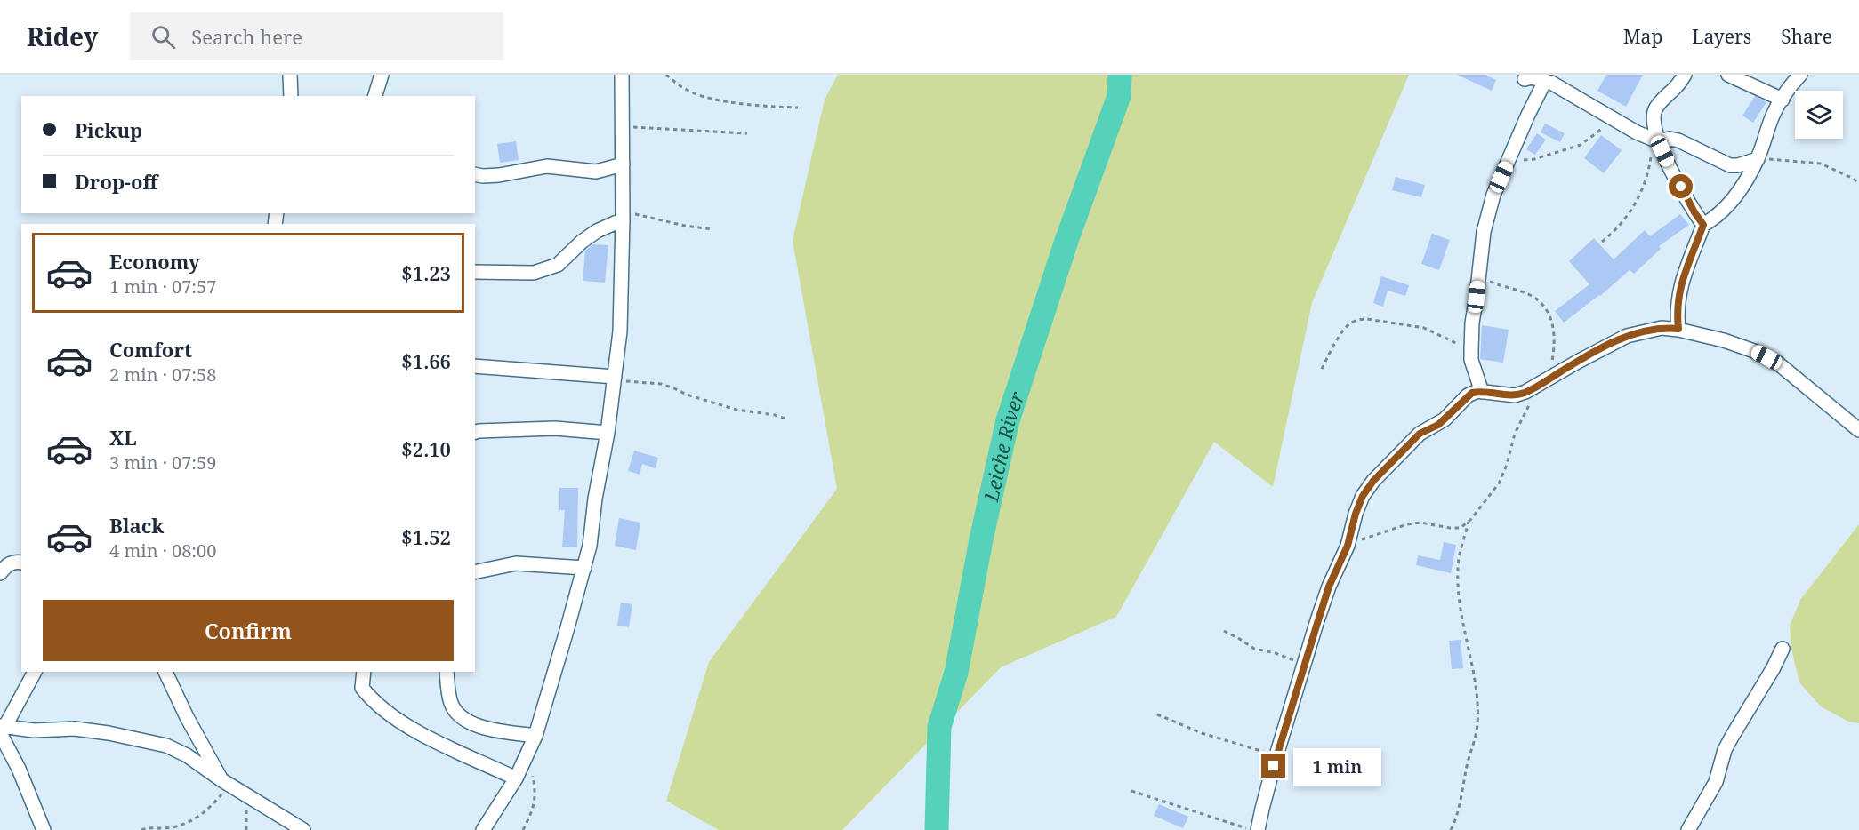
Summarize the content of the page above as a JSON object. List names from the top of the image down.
{
  "water": ["Leiche River"],
  "page": {
    "header": "Ridey",
    "search": "Search here",
    "nav": ["Map", "Layers", "Share"],
    "banner": ["Pickup", "Drop-off"],
    "list": [
      {
        "name": "Economy",
        "note": "1 min · 07:57",
        "value": "$1.23"
      },
      {
        "name": "Comfort",
        "note": "2 min · 07:58",
        "value": "$1.66"
      },
      {
        "name": "XL",
        "note": "3 min · 07:59",
        "value": "$2.10"
      },
      {
        "name": "Black",
        "note": "4 min · 08:00",
        "value": "$1.52"
      }
    ],
    "buttons": "Confirm",
    "bubble": "1 min"
  }
}
